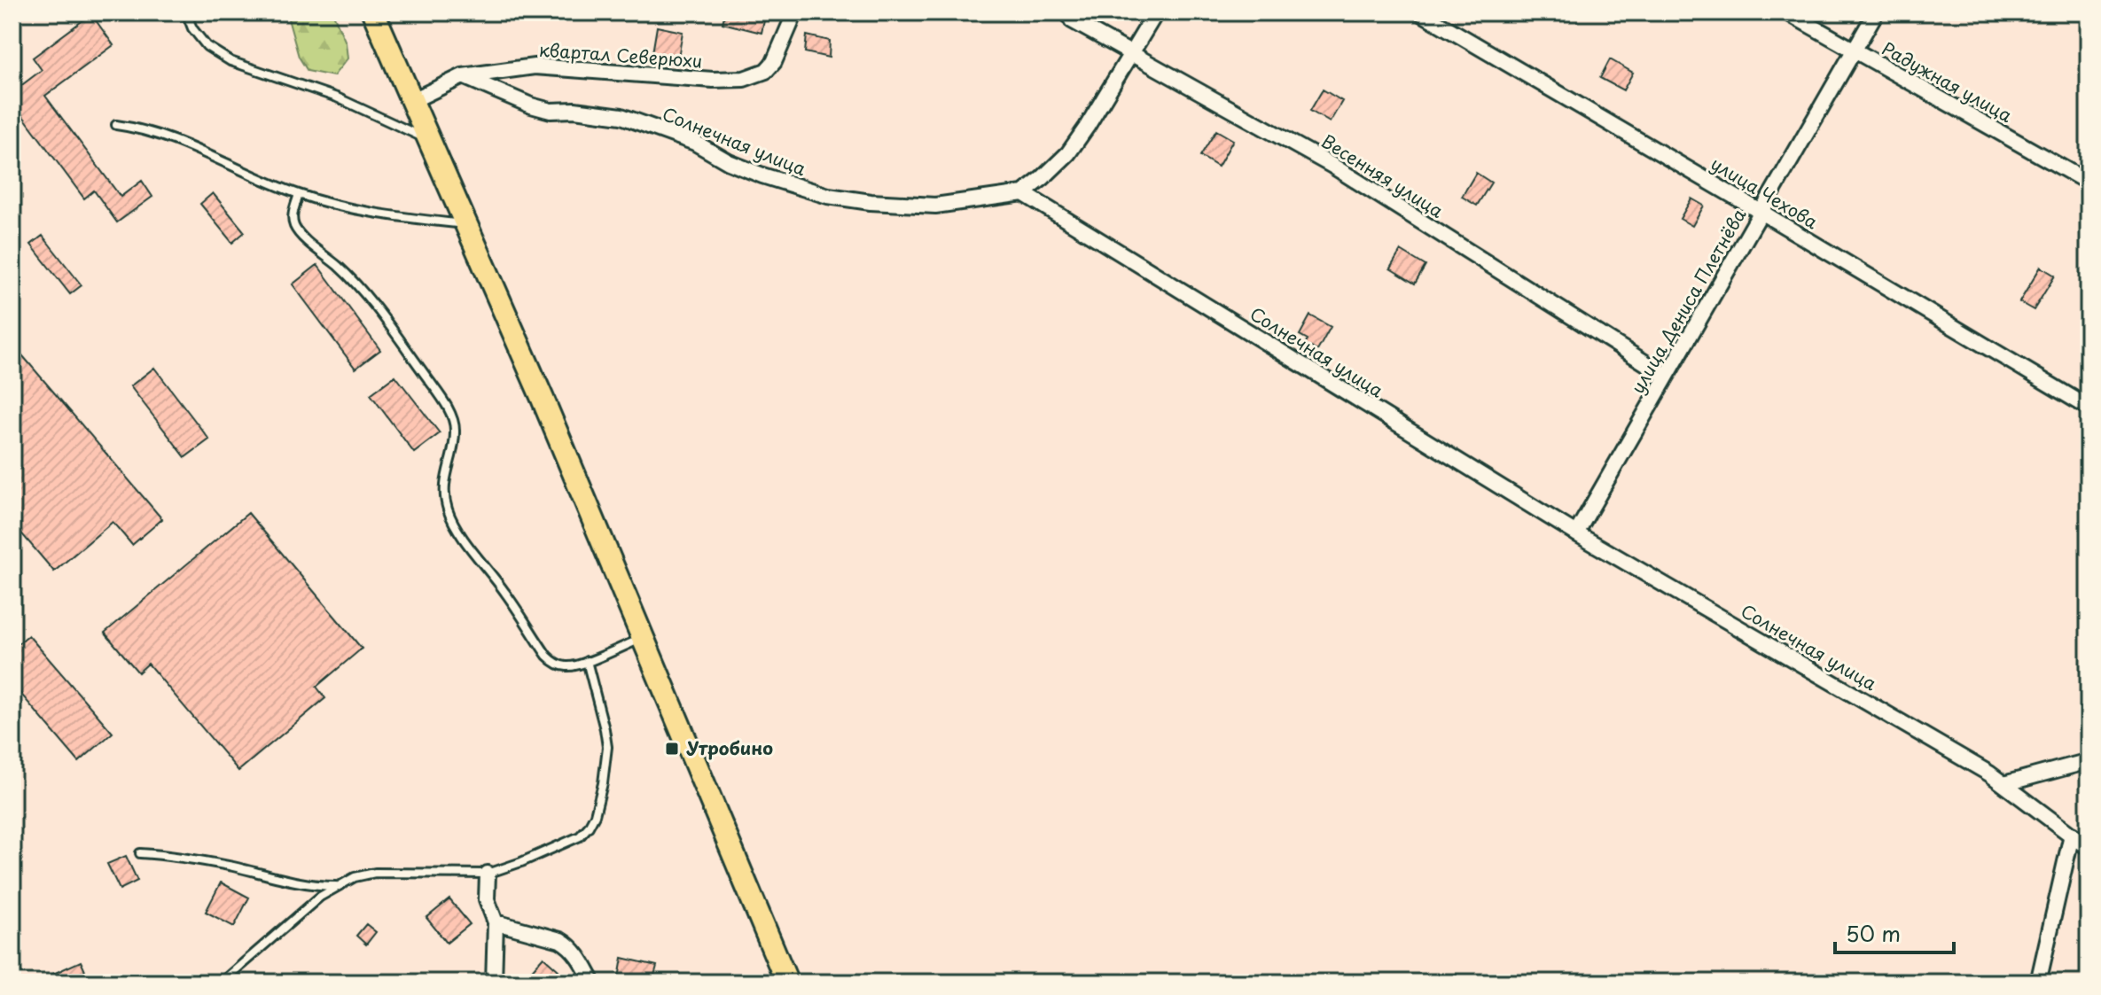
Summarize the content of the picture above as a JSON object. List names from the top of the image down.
{
  "streets": {
    "street": [
      "квартал Северюхи",
      "Радужная улица",
      "Солнечная улица",
      "Весенняя улица",
      "улица Чехова",
      "улица Дениса Плетнёва"
    ]
  },
  "crossings": [
    ["квартал Северюхи", "Солнечная улица"],
    ["Радужная улица", "улица Дениса Плетнёва"],
    ["Солнечная улица", "улица Дениса Плетнёва"],
    ["Весенняя улица", "улица Дениса Плетнёва"],
    ["улица Чехова", "улица Дениса Плетнёва"]
  ],
  "places": {
    "transit": ["Утробино"]
  },
  "scale_bar": "50 m"
}
